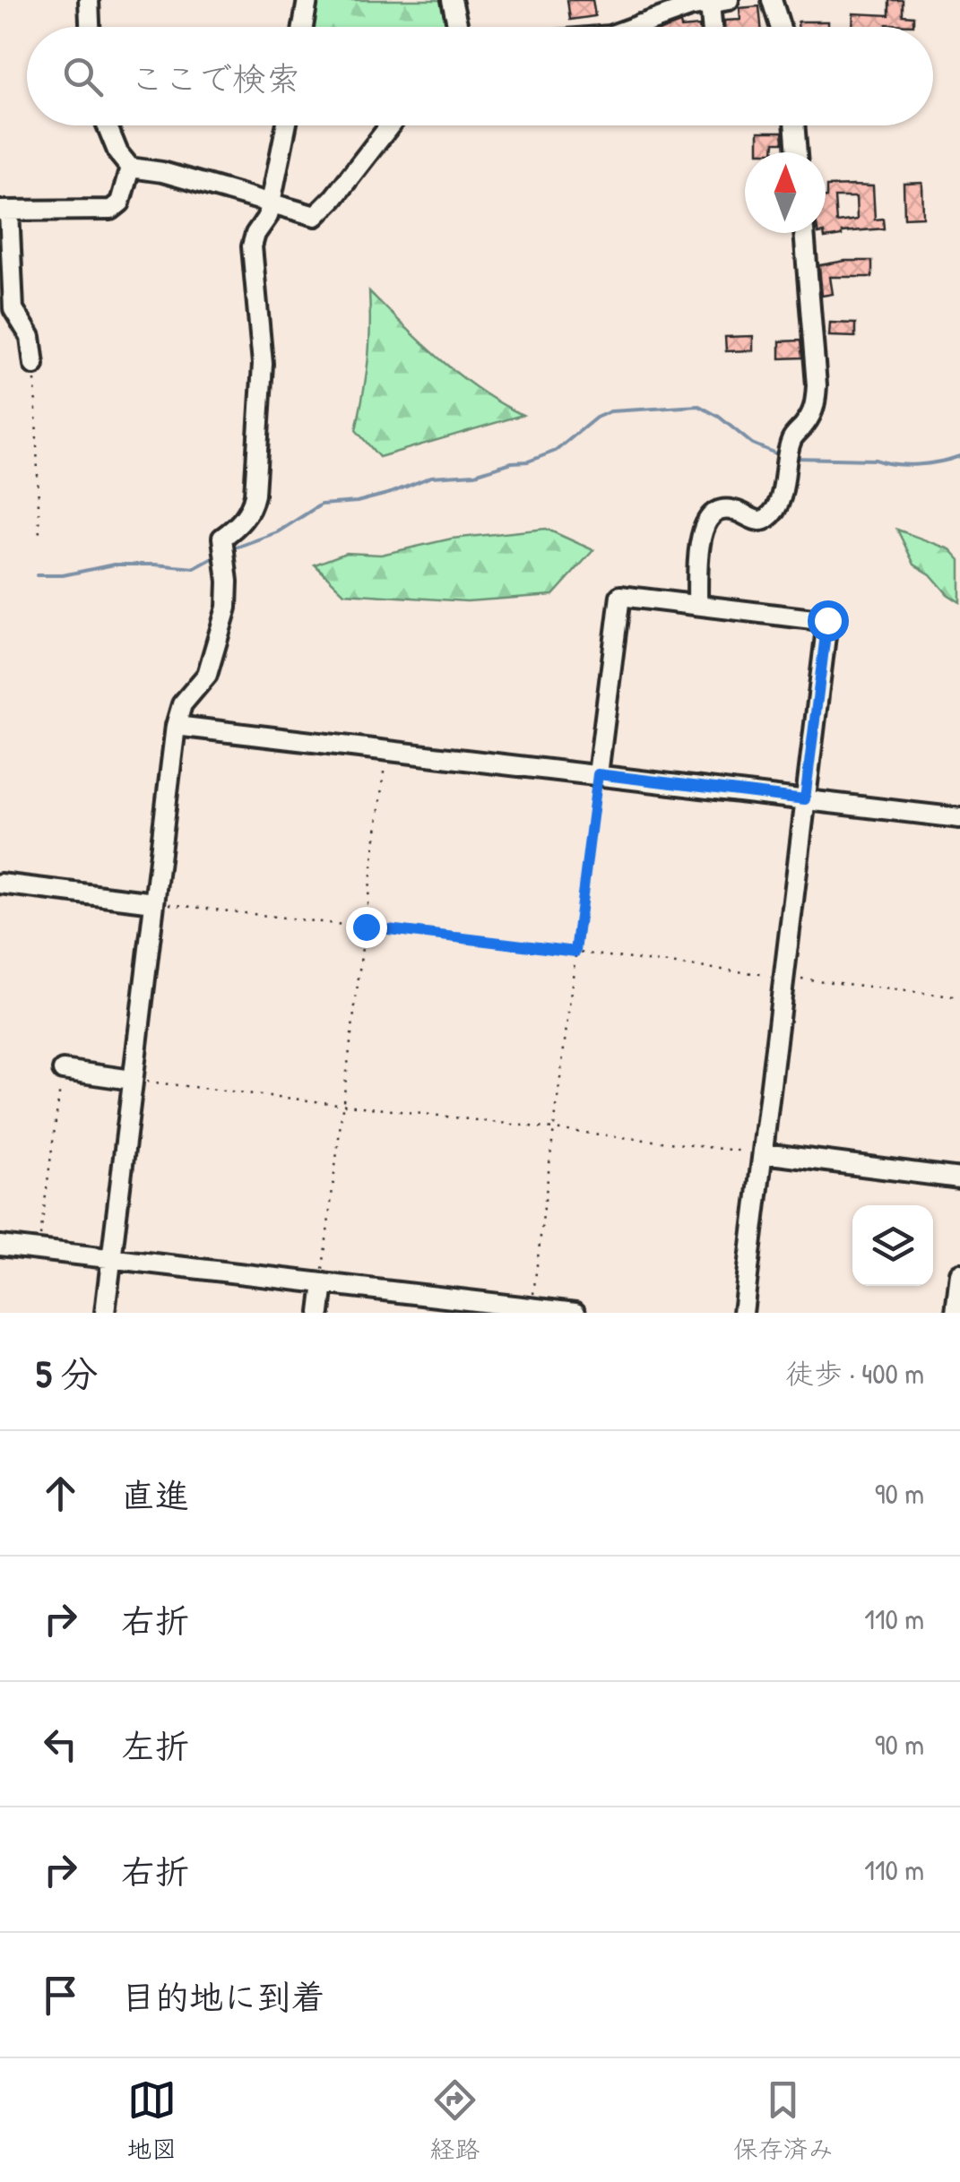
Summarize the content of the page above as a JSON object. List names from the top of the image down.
{
  "north": "top",
  "page": {
    "search": "ここで検索",
    "heading": ["5 分", "徒歩 · 400 m"],
    "list": [
      ["直進", "90 m"],
      ["右折", "110 m"],
      ["左折", "90 m"],
      ["右折", "110 m"],
      "目的地に到着"
    ],
    "nav": ["地図", "経路", "保存済み"]
  }
}
